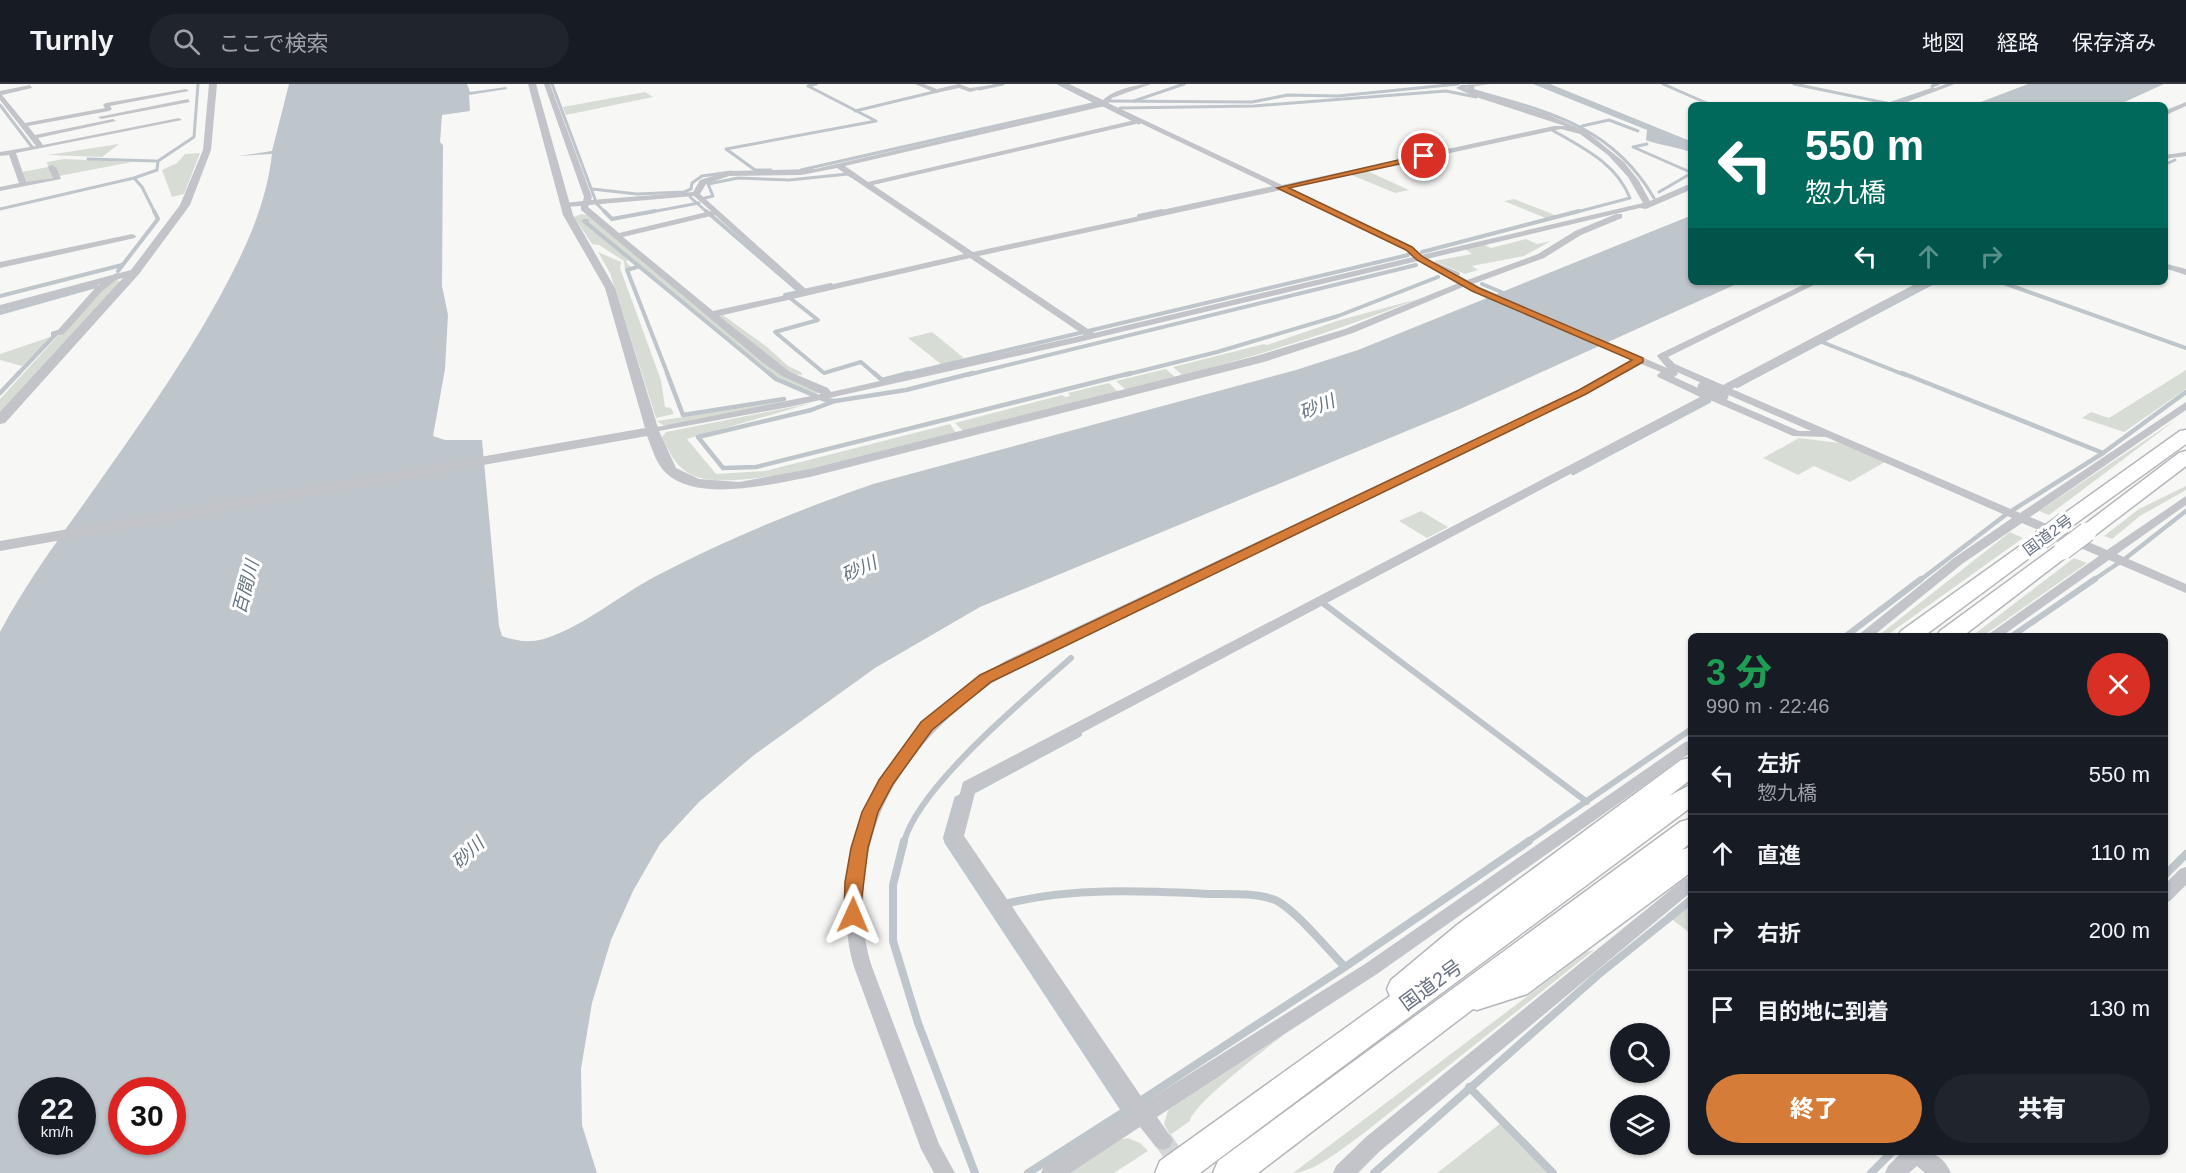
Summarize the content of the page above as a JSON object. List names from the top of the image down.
{
  "streets": {
    "highway": ["国道2号"]
  },
  "water": ["砂川", "百間川"],
  "page": {
    "header": "Turnly",
    "search": "ここで検索",
    "nav": ["地図", "経路", "保存済み"],
    "turn": ["550 m", "惣九橋"],
    "heading": ["3 分", "990 m · 22:46"],
    "list": [
      {
        "name": "左折",
        "note": "惣九橋",
        "value": "550 m"
      },
      {
        "name": "直進",
        "value": "110 m"
      },
      {
        "name": "右折",
        "value": "200 m"
      },
      {
        "name": "目的地に到着",
        "value": "130 m"
      }
    ],
    "buttons": ["終了", "共有"],
    "speed": "22 km/h",
    "limit": "30"
  }
}
